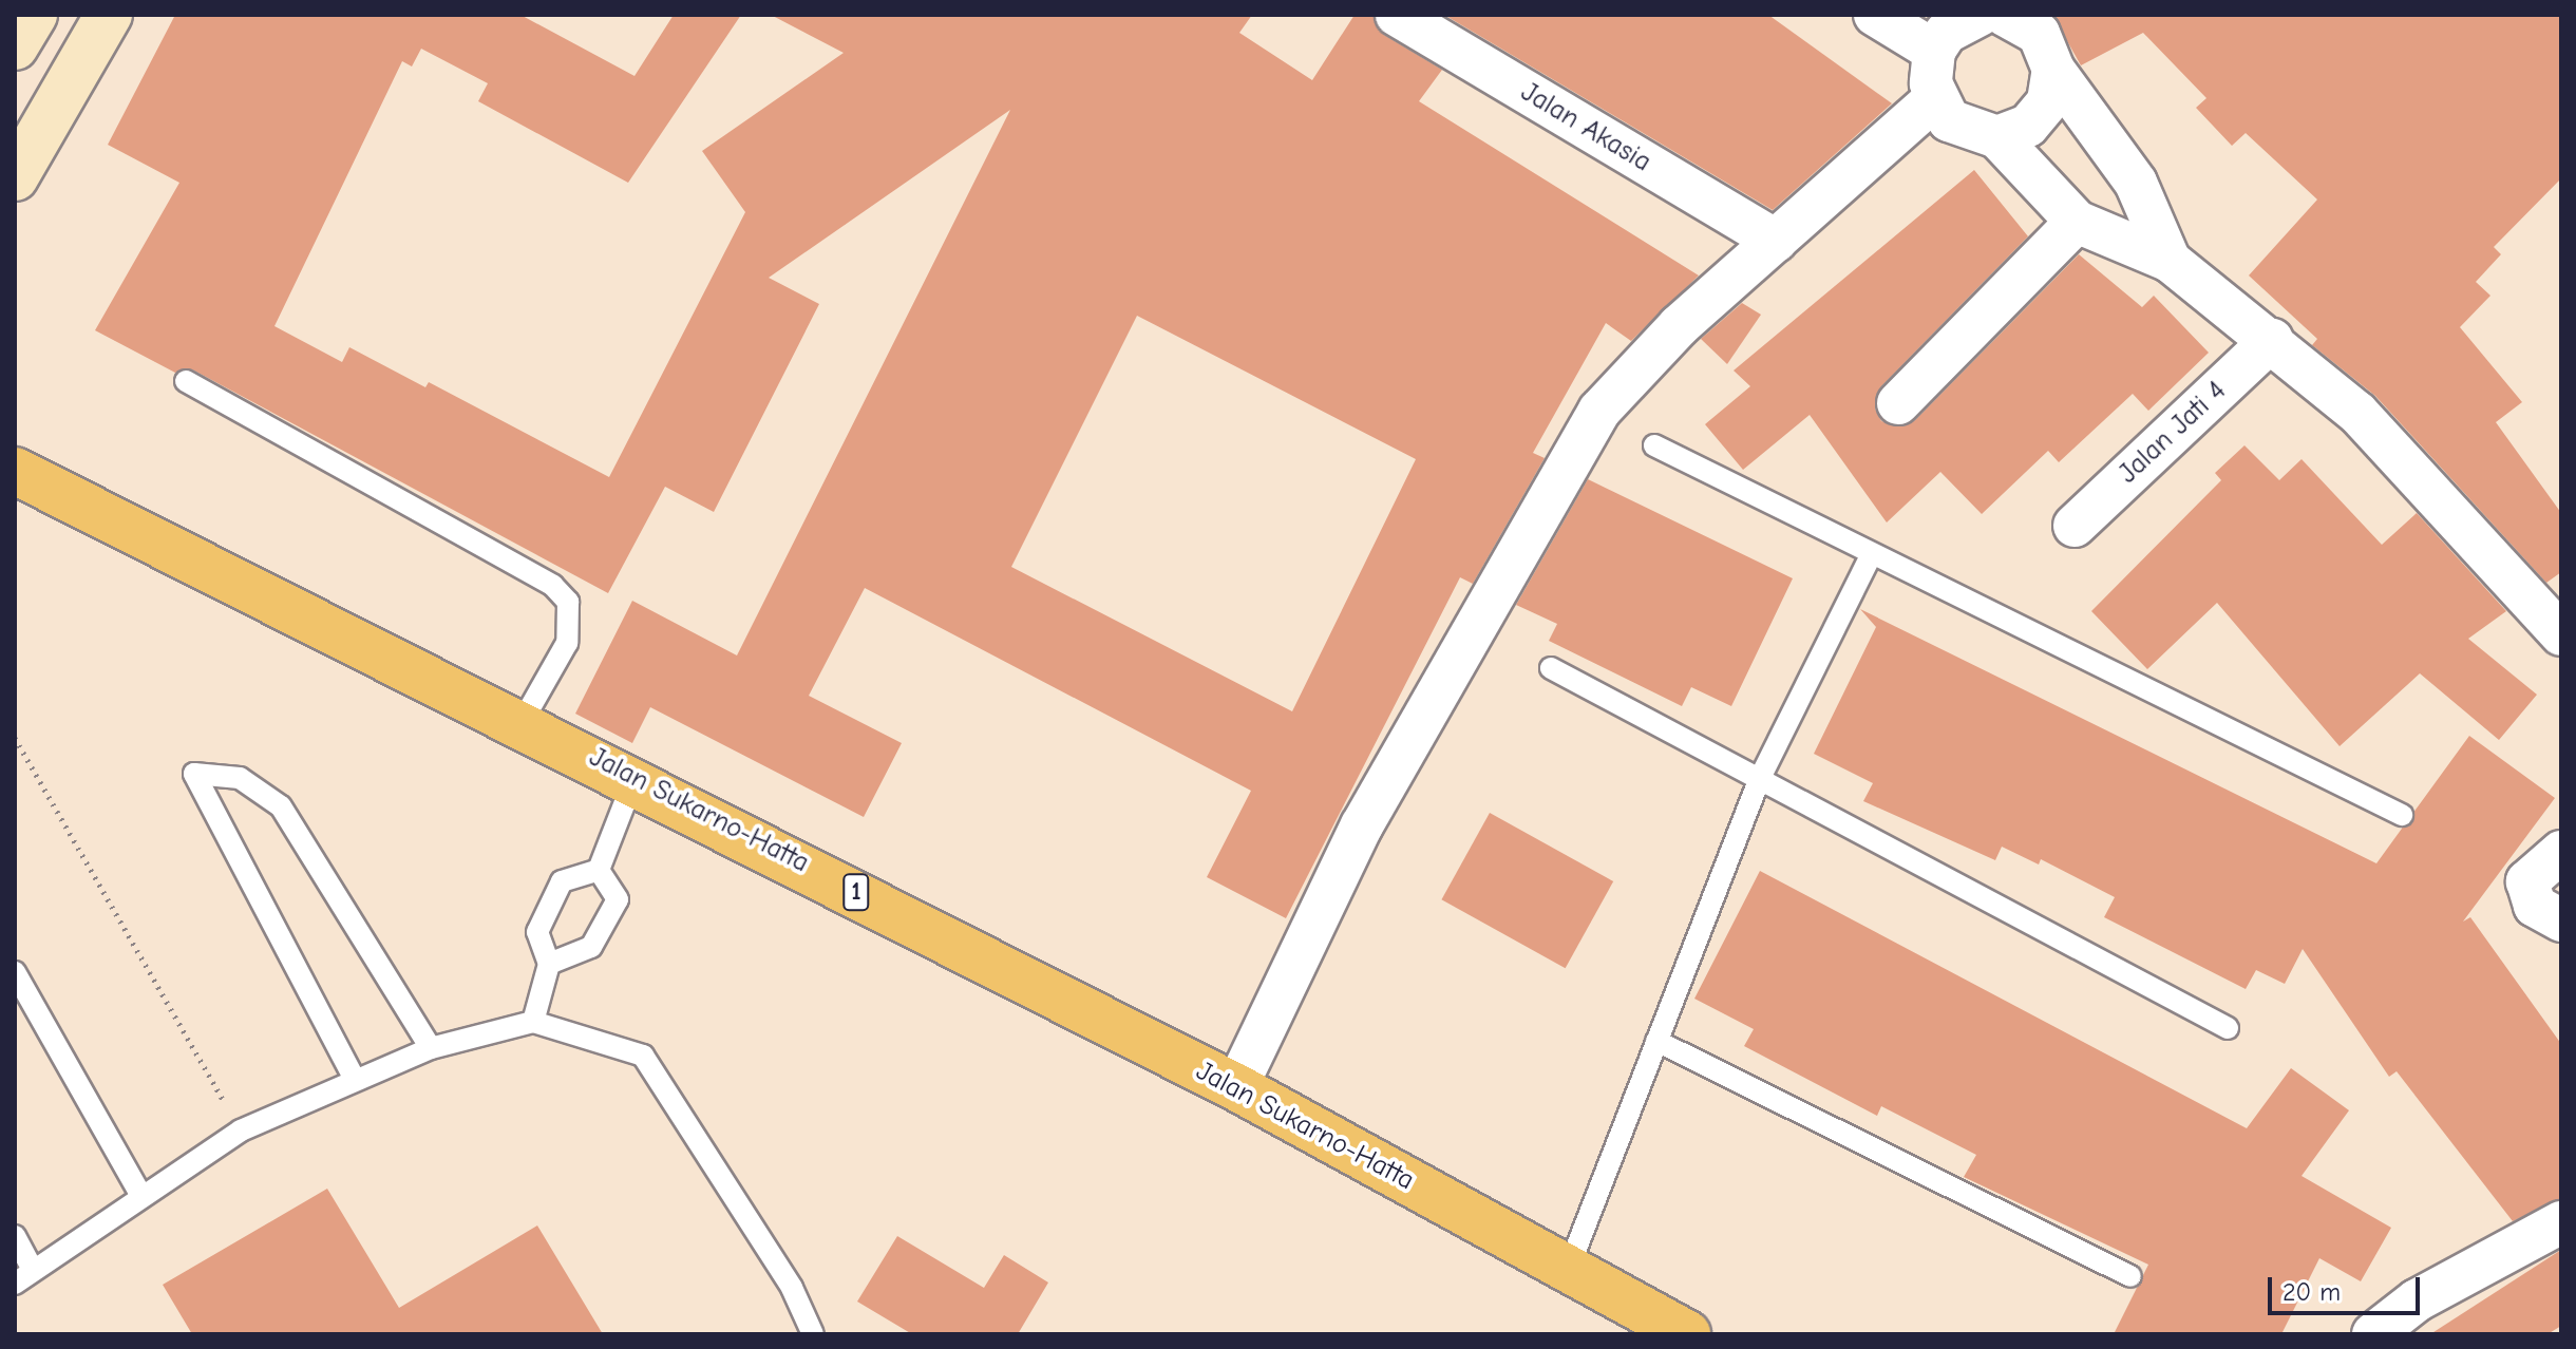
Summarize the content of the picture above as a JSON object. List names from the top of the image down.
{
  "streets": {
    "highway": ["Jalan Sukarno-Hatta", "1"],
    "street": ["Jalan Akasia", "Jalan Jati 4"]
  },
  "scale_bar": "20 m"
}
